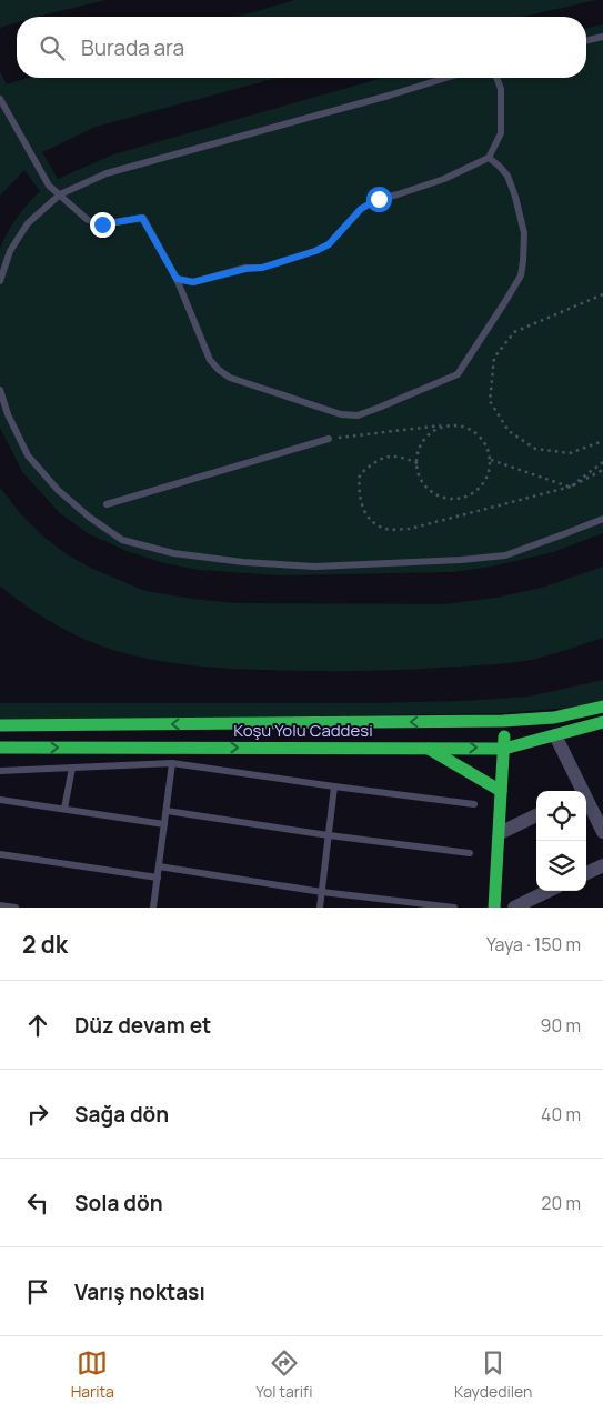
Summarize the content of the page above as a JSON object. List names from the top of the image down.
{
  "streets": {
    "main road": ["Koşu Yolu Caddesi"]
  },
  "page": {
    "search": "Burada ara",
    "heading": ["2 dk", "Yaya · 150 m"],
    "list": [
      ["Düz devam et", "90 m"],
      ["Sağa dön", "40 m"],
      ["Sola dön", "20 m"],
      "Varış noktası"
    ],
    "nav": ["Harita", "Yol tarifi", "Kaydedilen"]
  }
}
